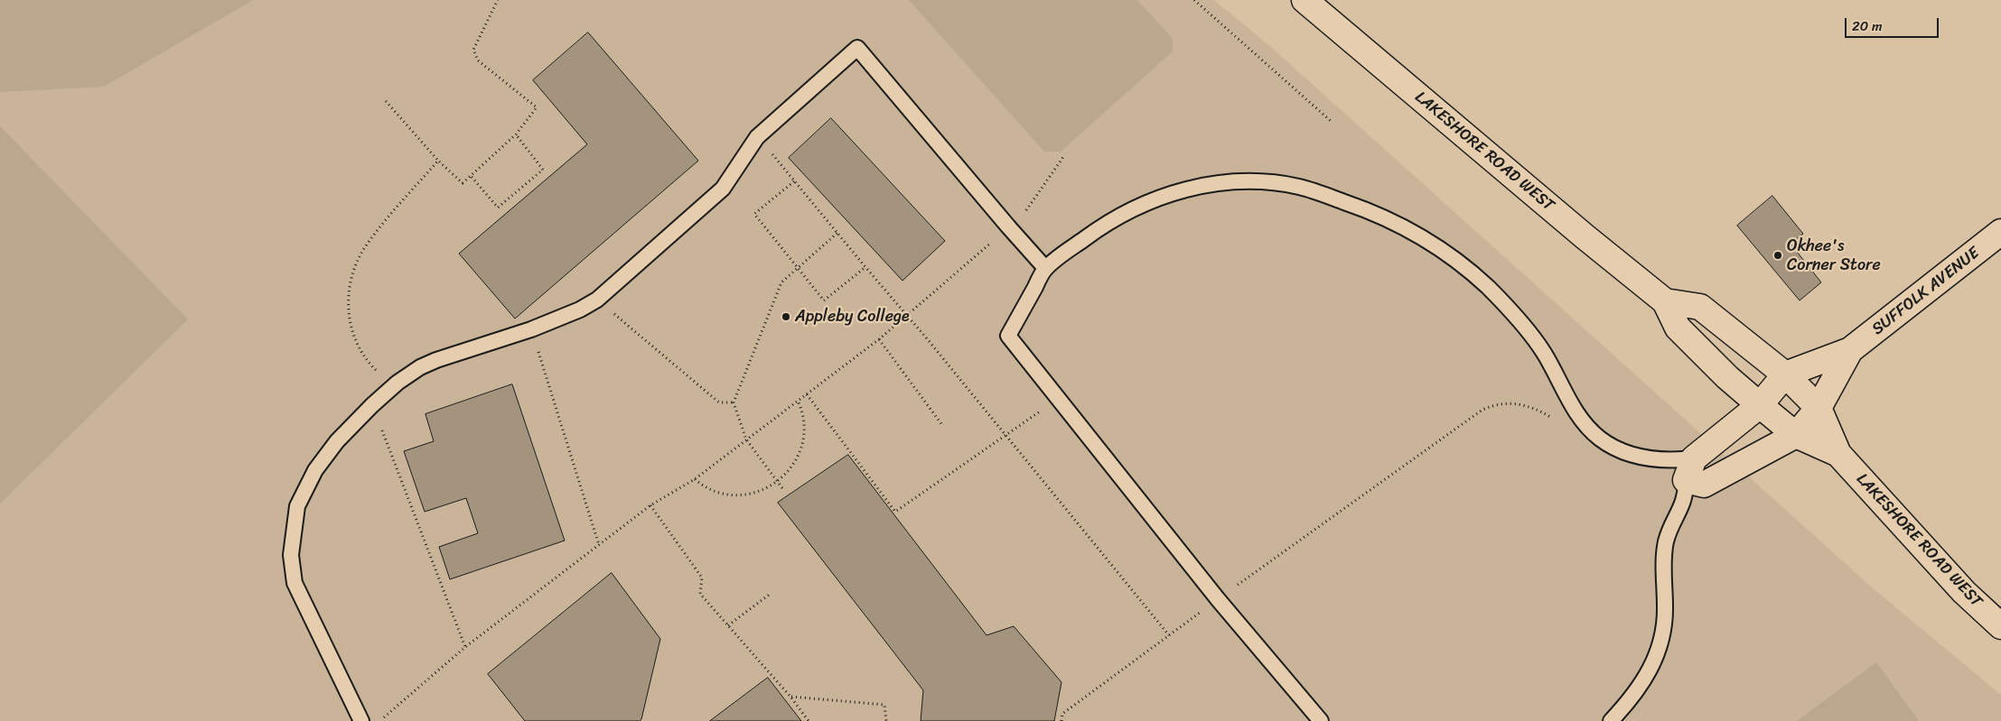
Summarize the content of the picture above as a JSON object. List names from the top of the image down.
{
  "streets": {
    "main road": ["LAKESHORE ROAD WEST", "SUFFOLK AVENUE"]
  },
  "crossings": [
    ["LAKESHORE ROAD WEST", "SUFFOLK AVENUE"]
  ],
  "places": ["Okhee's Corner Store", "Appleby College"],
  "scale_bar": "20 m"
}
